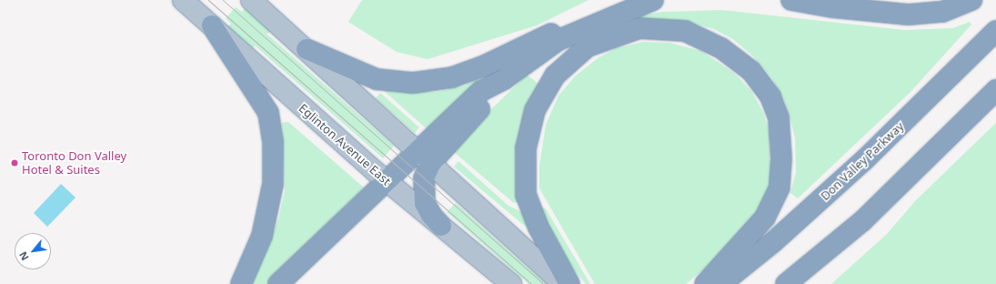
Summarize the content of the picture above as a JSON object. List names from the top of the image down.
{
  "streets": {
    "highway": ["Don Valley Parkway"],
    "main road": ["Eglinton Avenue East"]
  },
  "places": ["Toronto Don Valley Hotel & Suites"],
  "north": "bottom left"
}
